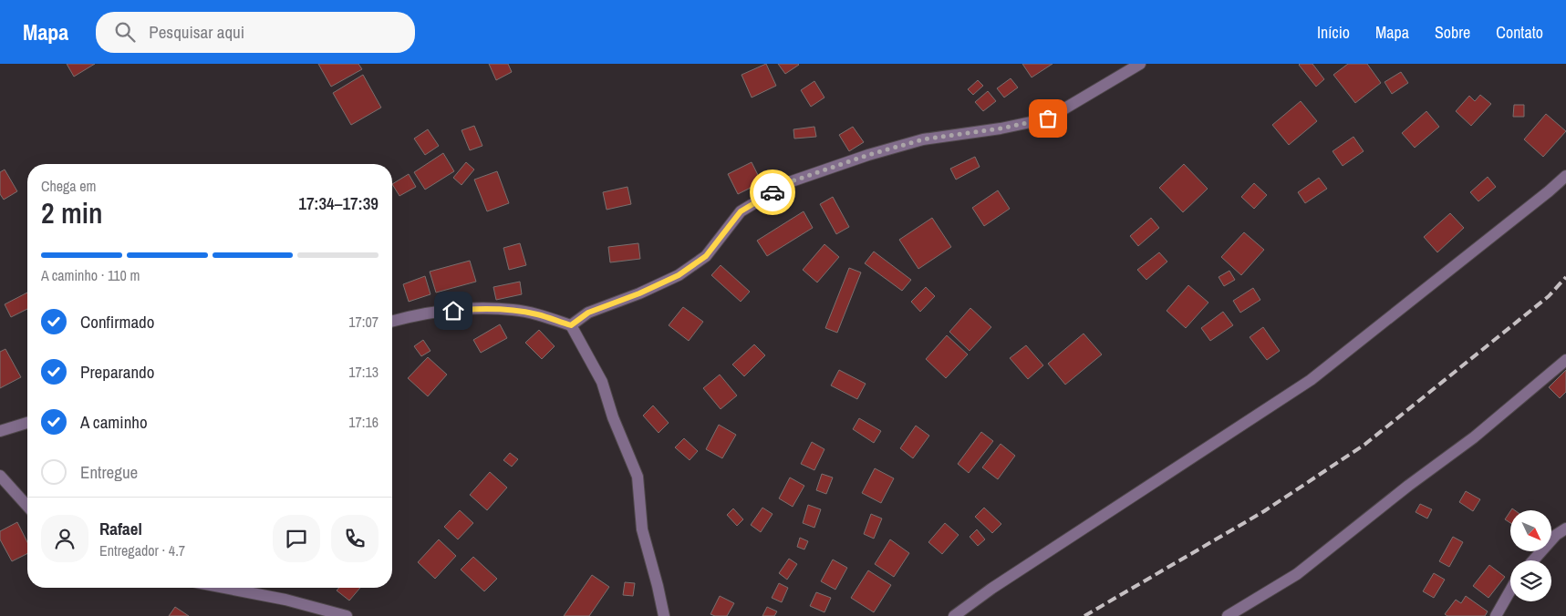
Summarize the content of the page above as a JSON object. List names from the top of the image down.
{
  "north": "bottom right",
  "page": {
    "header": "Mapa",
    "search": "Pesquisar aqui",
    "nav": [
      "Início",
      "Mapa",
      "Sobre",
      "Contato"
    ],
    "heading": ["2 min", "Chega em", "17:34–17:39"],
    "panel": ["Rafael", "Entregador · 4.7"],
    "bar": "A caminho · 110 m",
    "list": [
      ["Confirmado", "17:07"],
      ["Preparando", "17:13"],
      ["A caminho", "17:16"],
      "Entregue"
    ]
  }
}
